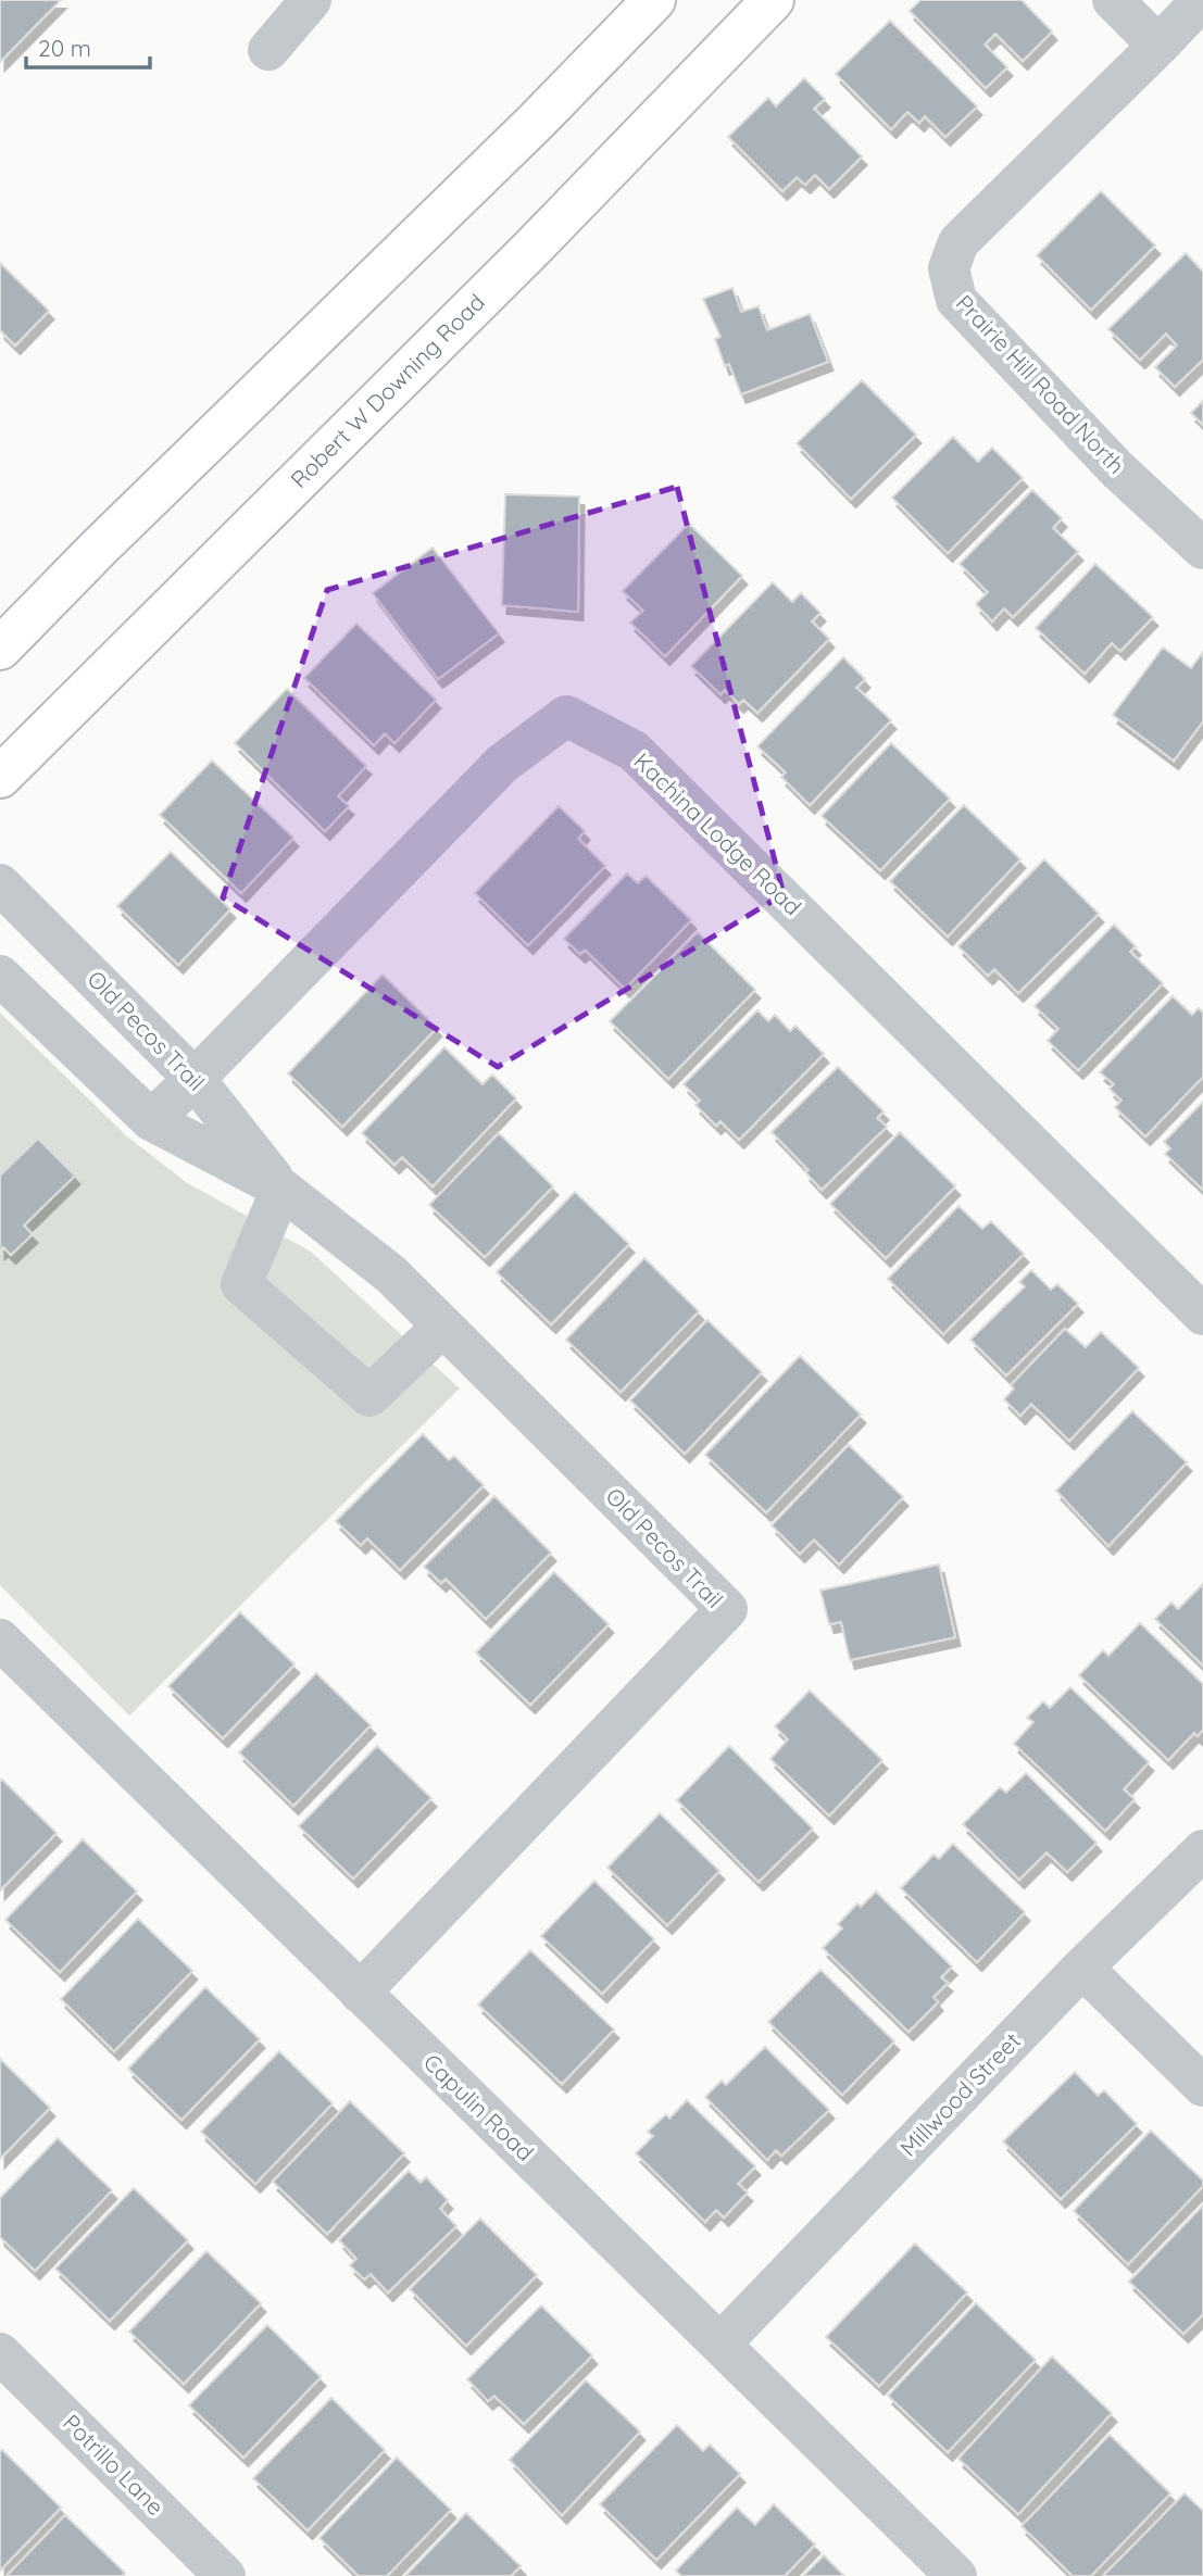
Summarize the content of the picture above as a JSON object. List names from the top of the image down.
{
  "streets": {
    "main road": ["Robert W Downing Road"],
    "street": [
      "Prairie Hill Road North",
      "Kachina Lodge Road",
      "Old Pecos Trail",
      "Millwood Street",
      "Capulin Road",
      "Potrillo Lane"
    ]
  },
  "crossings": [
    ["Kachina Lodge Road", "Old Pecos Trail"],
    ["Old Pecos Trail", "Capulin Road"],
    ["Millwood Street", "Capulin Road"]
  ],
  "scale_bar": "20 m"
}
